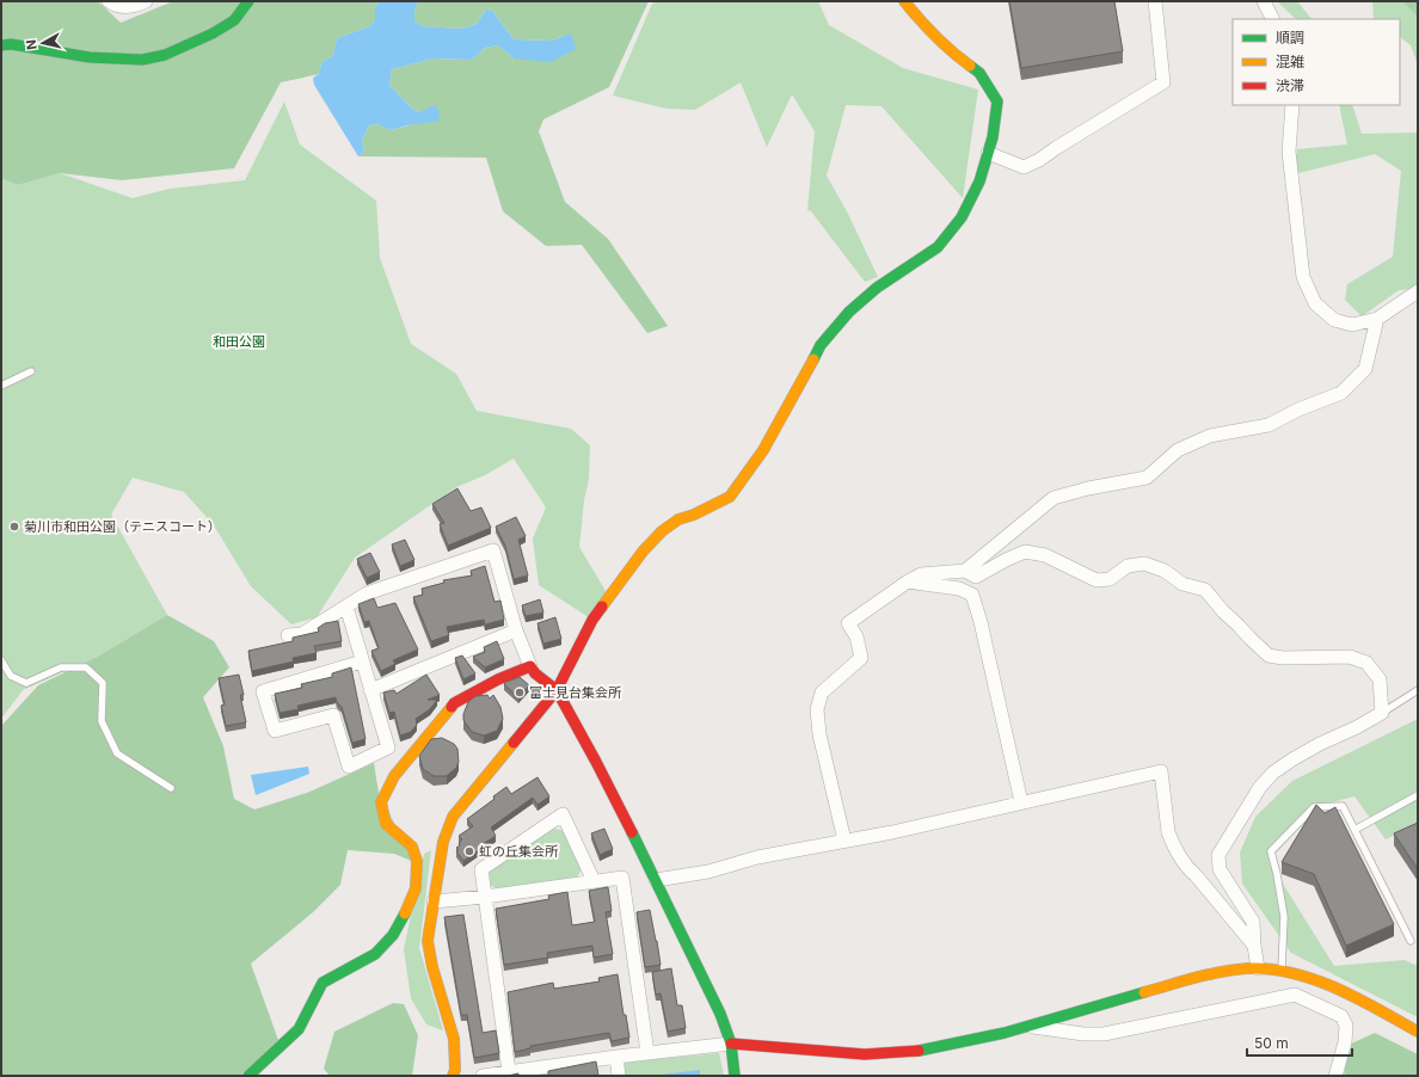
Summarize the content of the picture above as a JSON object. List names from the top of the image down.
{
  "parks": ["和田公園"],
  "places": ["菊川市和田公園（テニスコート）", "富士見台集会所", "虹の丘集会所"],
  "legend": ["順調", "混雑", "渋滞"],
  "scale_bar": "50 m",
  "north": "left"
}
